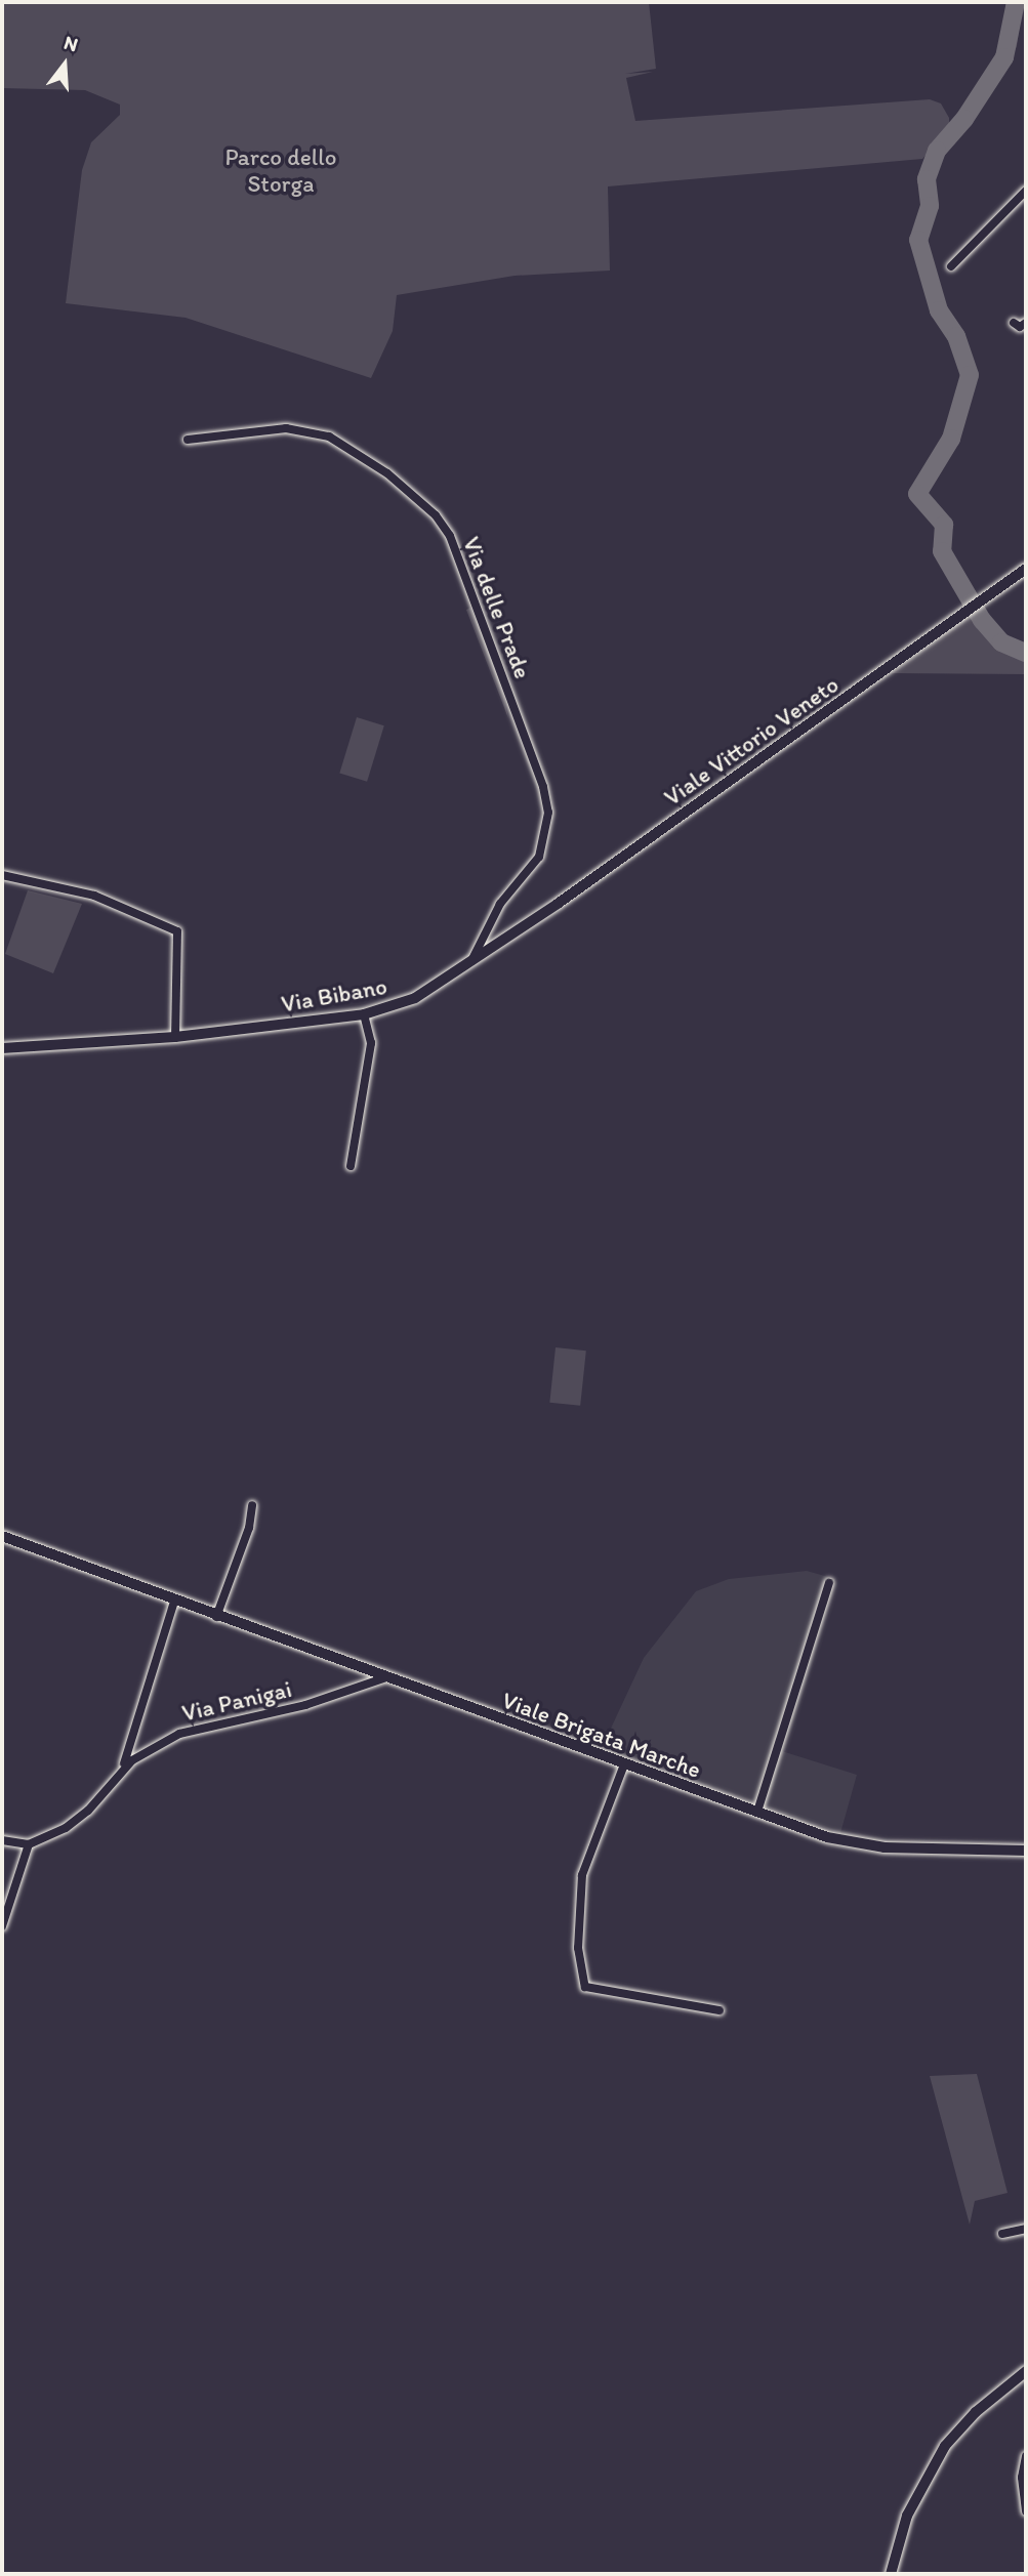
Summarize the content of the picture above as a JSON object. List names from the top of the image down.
{
  "streets": {
    "street": [
      "Via delle Prade",
      "Viale Vittorio Veneto",
      "Via Bibano",
      "Via Panigai",
      "Viale Brigata Marche"
    ]
  },
  "crossings": [
    ["Via delle Prade", "Via Bibano"],
    ["Viale Vittorio Veneto", "Via Bibano"],
    ["Via Panigai", "Viale Brigata Marche"]
  ],
  "parks": ["Parco dello Storga"],
  "north": "top"
}
